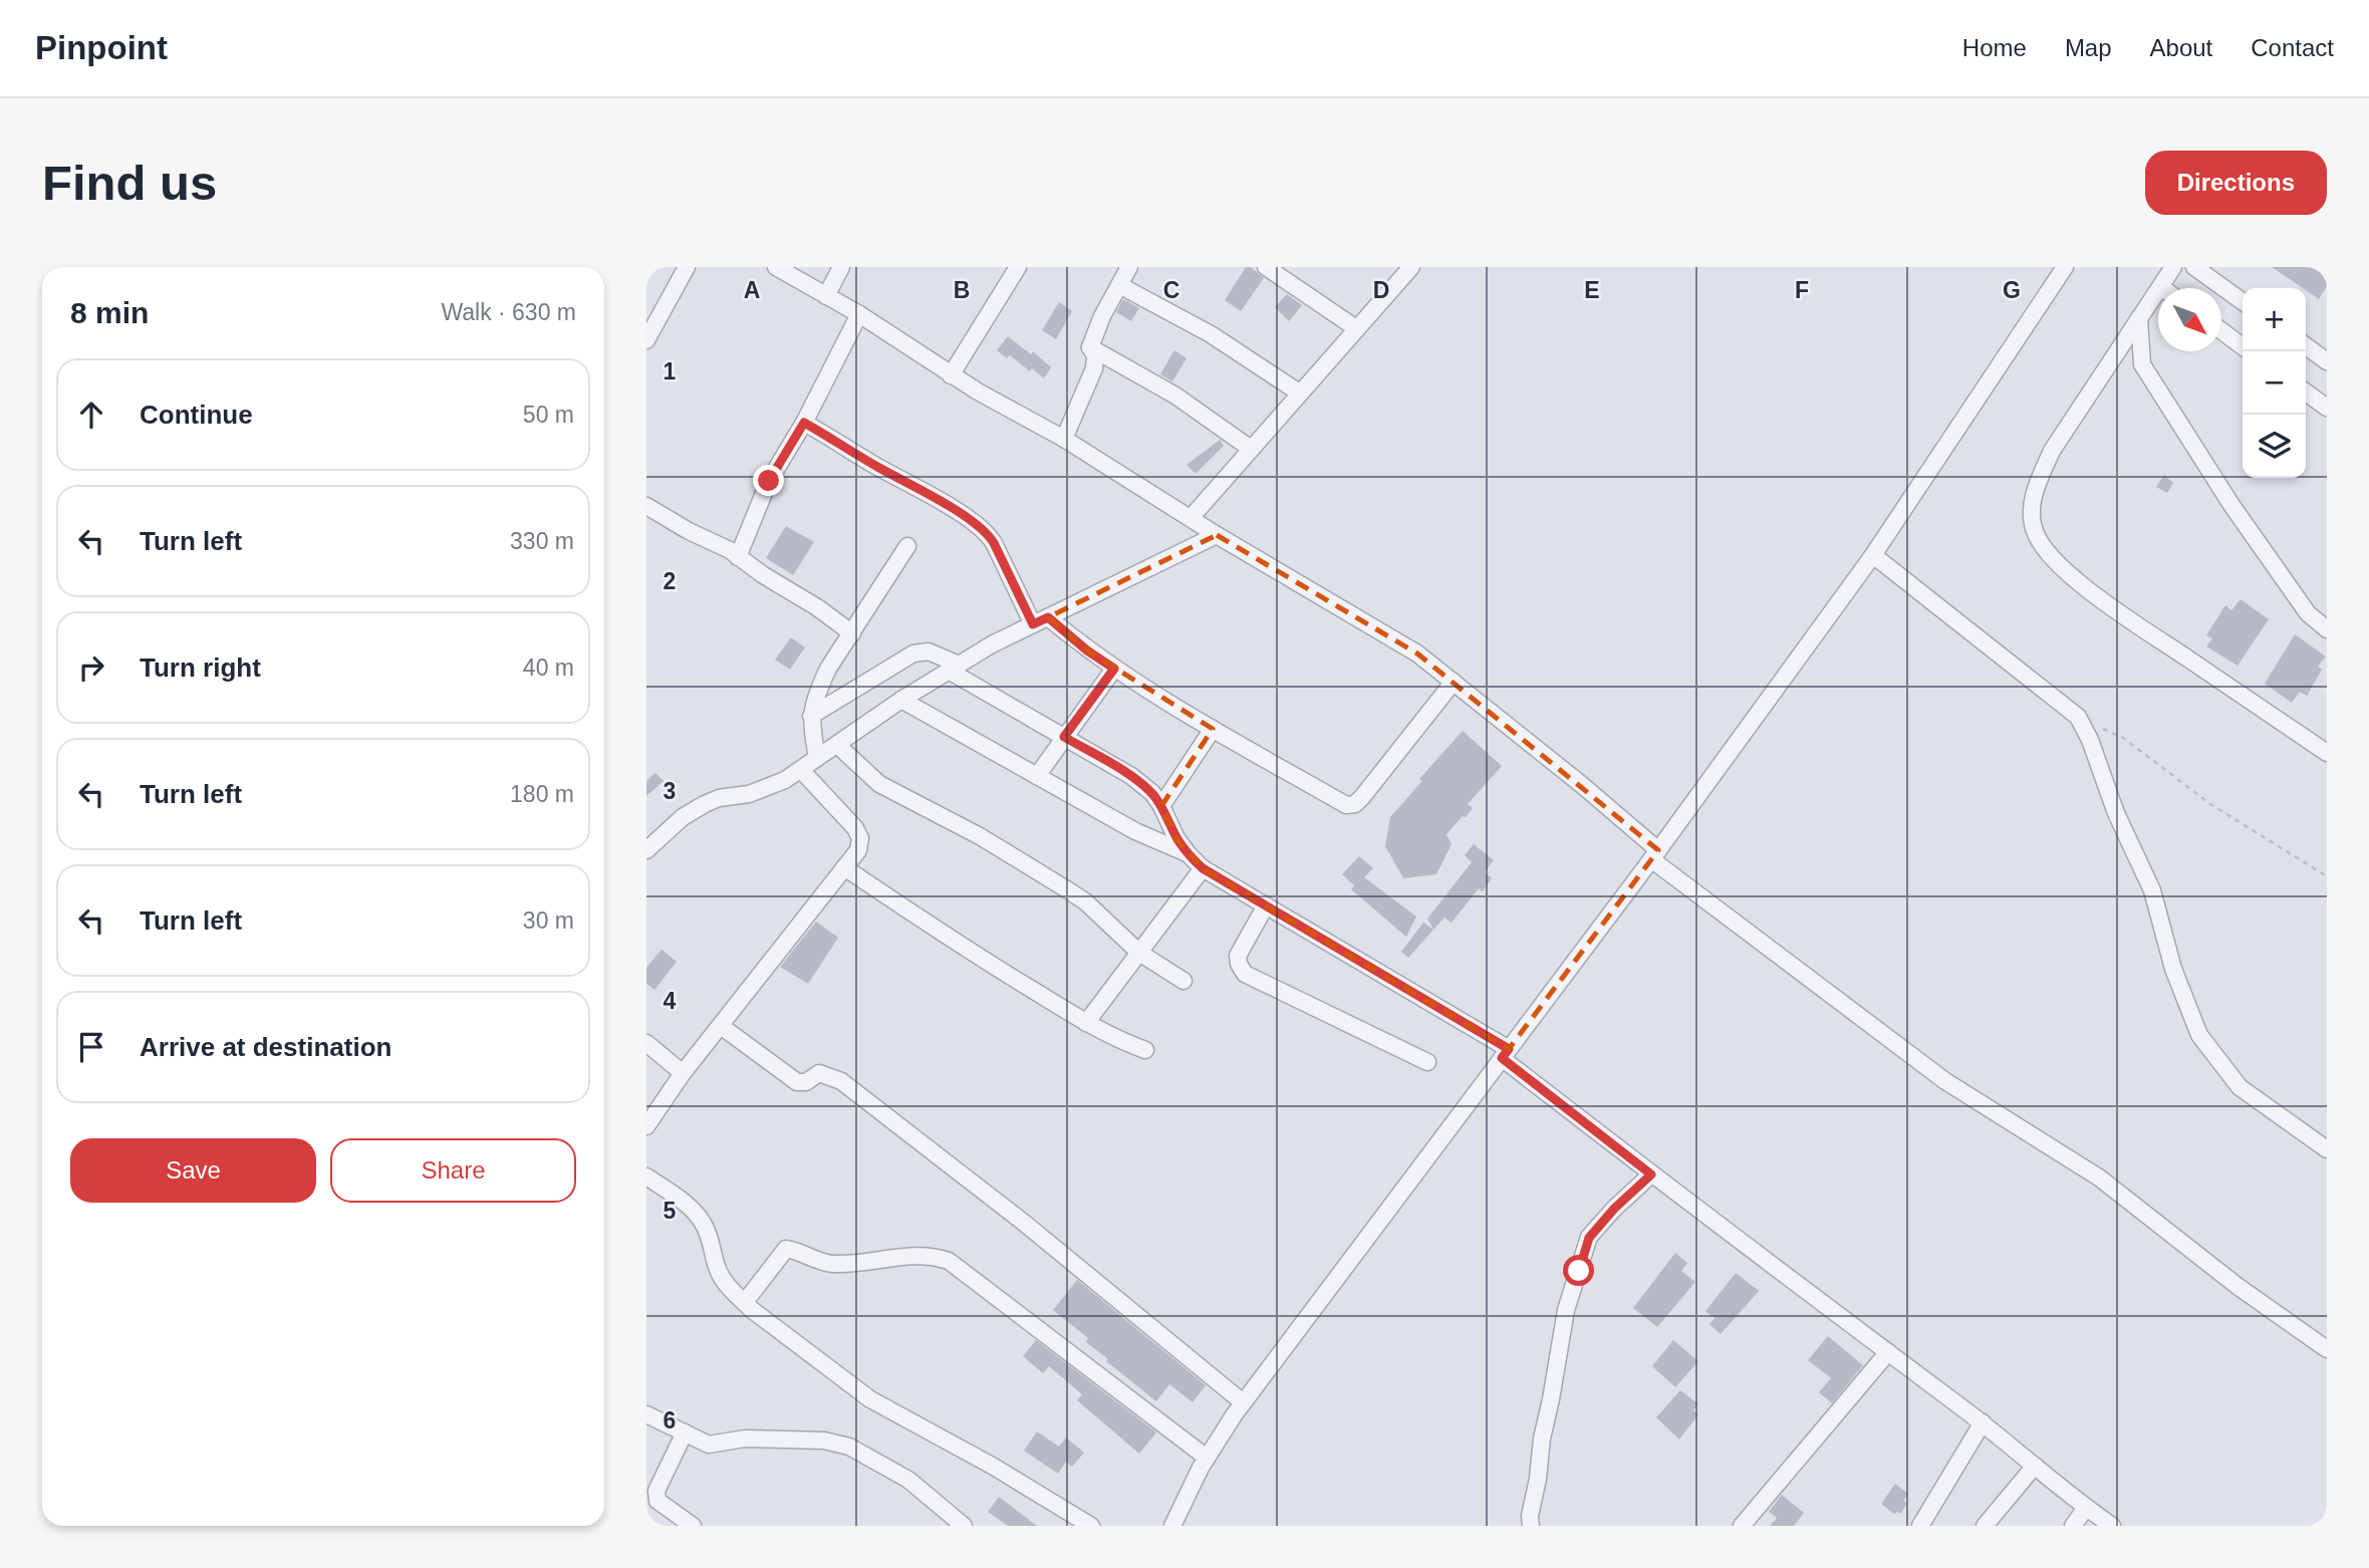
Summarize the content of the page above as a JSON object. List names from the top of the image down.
{
  "north": "bottom right",
  "page": {
    "header": "Pinpoint",
    "nav": [
      "Home",
      "Map",
      "About",
      "Contact"
    ],
    "buttons": [
      "Directions",
      ["Save", "Share"]
    ],
    "title": "Find us",
    "heading": ["8 min", "Walk · 630 m"],
    "map_buttons": ["+", "−"],
    "list": [
      ["Continue", "50 m"],
      ["Turn left", "330 m"],
      ["Turn right", "40 m"],
      ["Turn left", "180 m"],
      ["Turn left", "30 m"],
      "Arrive at destination"
    ]
  },
  "grid": {
    "columns": [
      "A",
      "B",
      "C",
      "D",
      "E",
      "F",
      "G"
    ],
    "rows": [
      "1",
      "2",
      "3",
      "4",
      "5",
      "6"
    ]
  }
}
